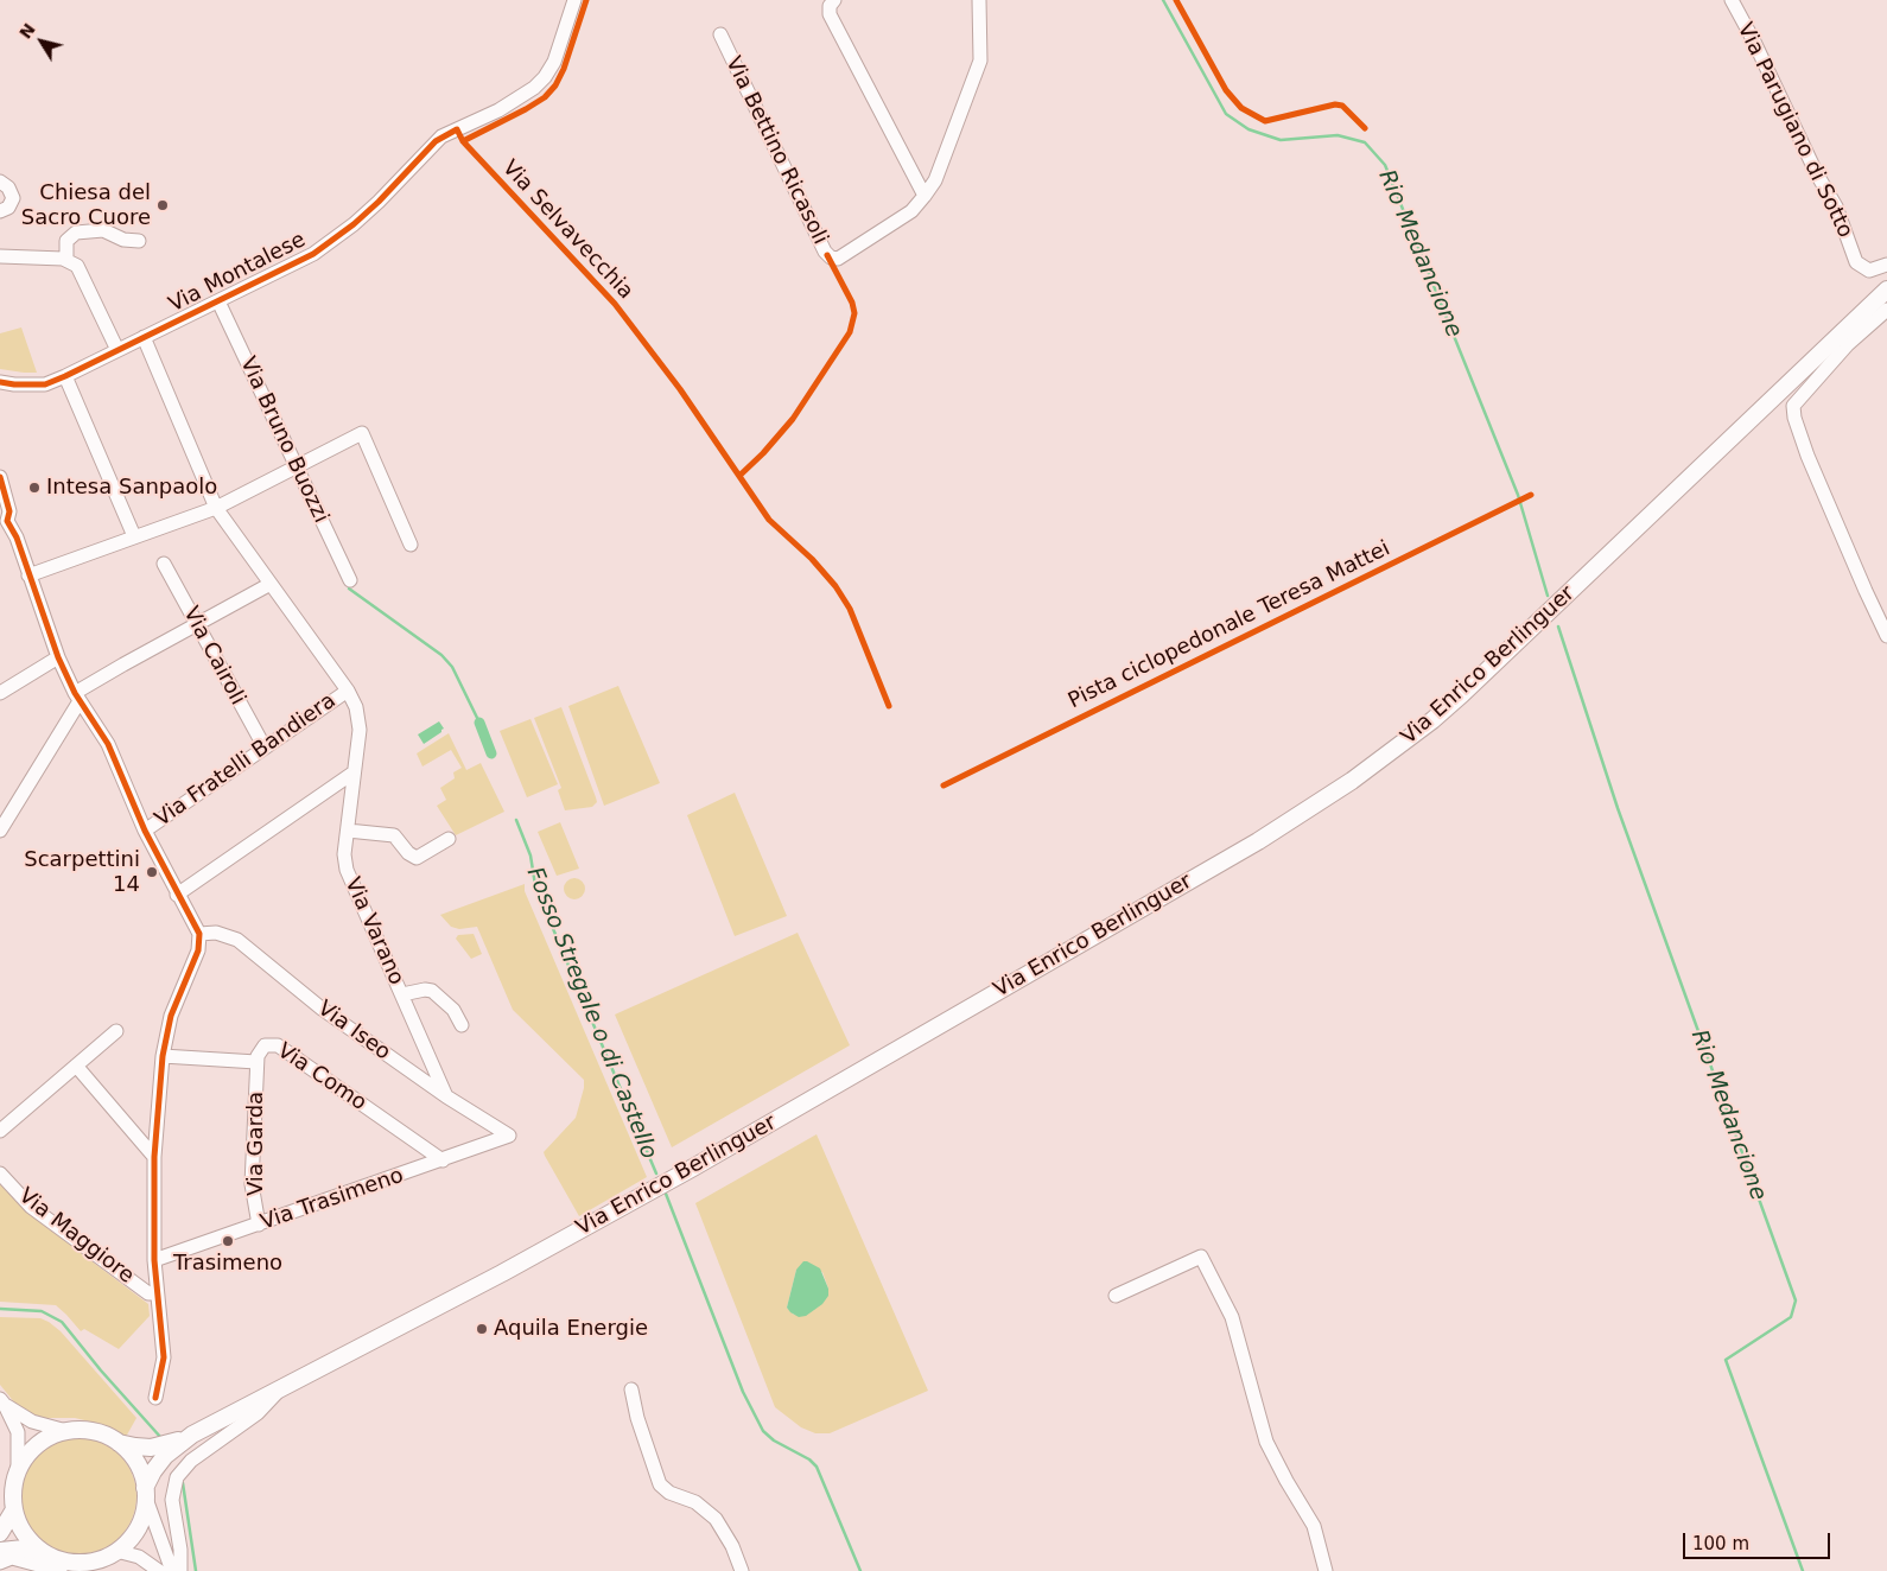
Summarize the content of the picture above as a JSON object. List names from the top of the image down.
{
  "streets": {
    "main road": ["Via Enrico Berlinguer"],
    "street": [
      "Via Parugiano di Sotto",
      "Via Bettino Ricasoli",
      "Via Montalese",
      "Via Bruno Buozzi",
      "Via Cairoli",
      "Via Fratelli Bandiera",
      "Via Varano",
      "Via Iseo",
      "Via Como",
      "Via Garda",
      "Via Trasimeno",
      "Via Maggiore"
    ],
    "cycle path": ["Via Selvavecchia", "Pista ciclopedonale Teresa Mattei"]
  },
  "crossings": [
    ["Via Montalese", "Via Bruno Buozzi"],
    ["Via Montalese", "Via Varano"],
    ["Via Cairoli", "Via Fratelli Bandiera"],
    ["Via Fratelli Bandiera", "Via Varano"],
    ["Via Varano", "Via Iseo"],
    ["Via Iseo", "Via Trasimeno"],
    ["Via Como", "Via Garda"],
    ["Via Como", "Via Trasimeno"],
    ["Via Garda", "Via Trasimeno"]
  ],
  "water": ["Rio Medancione", "Fosso Stregale o di Castello"],
  "places": [
    "Chiesa del Sacro Cuore",
    "Intesa Sanpaolo",
    "Scarpettini 14",
    "Trasimeno",
    "Aquila Energie"
  ],
  "scale_bar": "100 m",
  "north": "top left"
}
